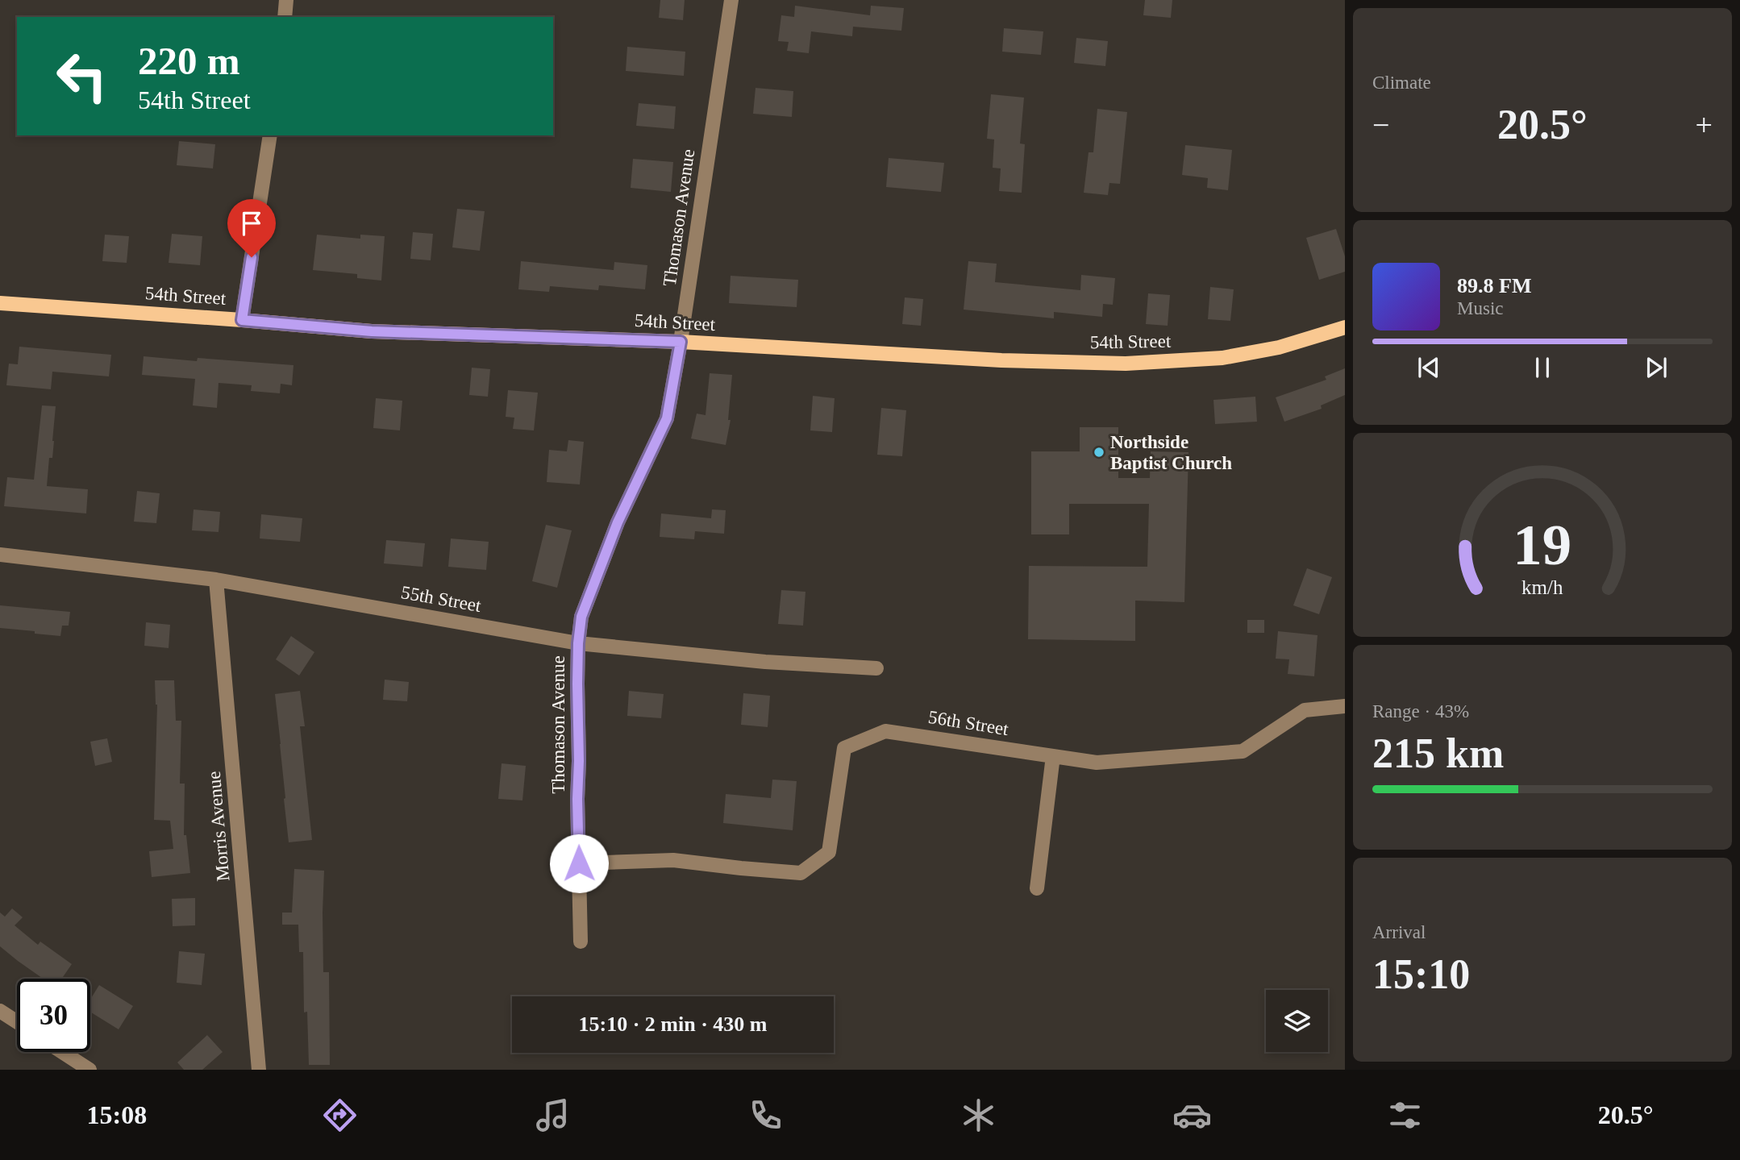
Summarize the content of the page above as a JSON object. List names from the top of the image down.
{
  "streets": {
    "main road": ["54th Street"],
    "street": [
      "Thomason Avenue",
      "55th Street",
      "56th Street",
      "Morris Avenue"
    ]
  },
  "crossings": [
    ["Thomason Avenue", "54th Street"],
    ["Thomason Avenue", "55th Street"],
    ["Thomason Avenue", "56th Street"],
    ["55th Street", "Morris Avenue"]
  ],
  "places": ["Northside Baptist Church"],
  "page": {
    "tile": [
      "Climate",
      ["Range · 43%", "215 km"],
      ["Arrival", "15:10"]
    ],
    "turn": ["220 m", "54th Street"],
    "heat": ["−", "20.5°", "+"],
    "song": ["89.8 FM", "Music"],
    "limit": "30",
    "trip": "15:10 · 2 min · 430 m",
    "tabs": ["15:08", "20.5°"],
    "gauge": ["19", "km/h"]
  }
}
